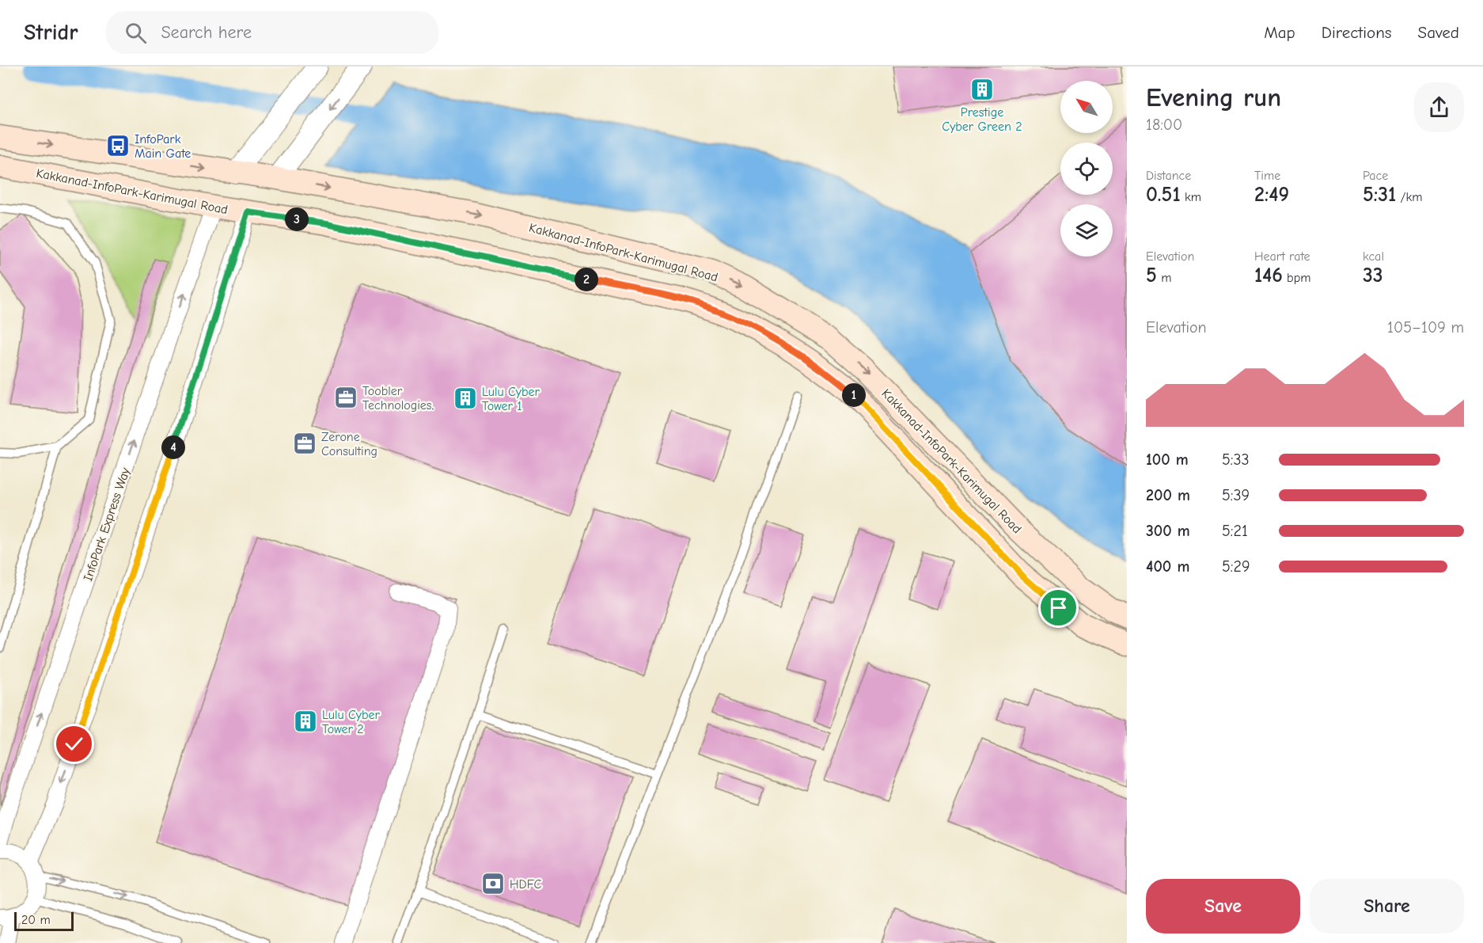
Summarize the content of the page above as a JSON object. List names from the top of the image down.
{
  "streets": {
    "main road": ["Kakkanad-InfoPark-Karimugal Road"],
    "street": ["InfoPark Express Way"]
  },
  "crossings": [
    ["Kakkanad-InfoPark-Karimugal Road", "InfoPark Express Way"]
  ],
  "places": {
    "building": ["Prestige Cyber Green 2", "Lulu Cyber Tower 1", "Lulu Cyber Tower 2"],
    "bus stop": ["InfoPark Main Gate"],
    "office": ["Toobler Technologies.", "Zerone Consulting"],
    "bank": ["HDFC"]
  },
  "scale_bar": "20 m",
  "north": "top left",
  "page": {
    "header": "Stridr",
    "search": "Search here",
    "nav": ["Map", "Directions", "Saved"],
    "heading": ["Evening run", "18:00"],
    "stats": [
      ["Distance", "0.51 km"],
      ["Time", "2:49"],
      ["Pace", "5:31 /km"],
      ["Elevation", "5 m"],
      ["Heart rate", "146 bpm"],
      ["kcal", "33"]
    ],
    "pins": [
      "3",
      "2",
      "1",
      "4"
    ],
    "chart": ["Elevation", "105–109 m"],
    "list": [
      {
        "name": "100 m",
        "note": "5:33"
      },
      {
        "name": "200 m",
        "note": "5:39"
      },
      {
        "name": "300 m",
        "note": "5:21"
      },
      {
        "name": "400 m",
        "note": "5:29"
      }
    ],
    "buttons": ["Save", "Share"],
    "scale": "20 m"
  }
}
